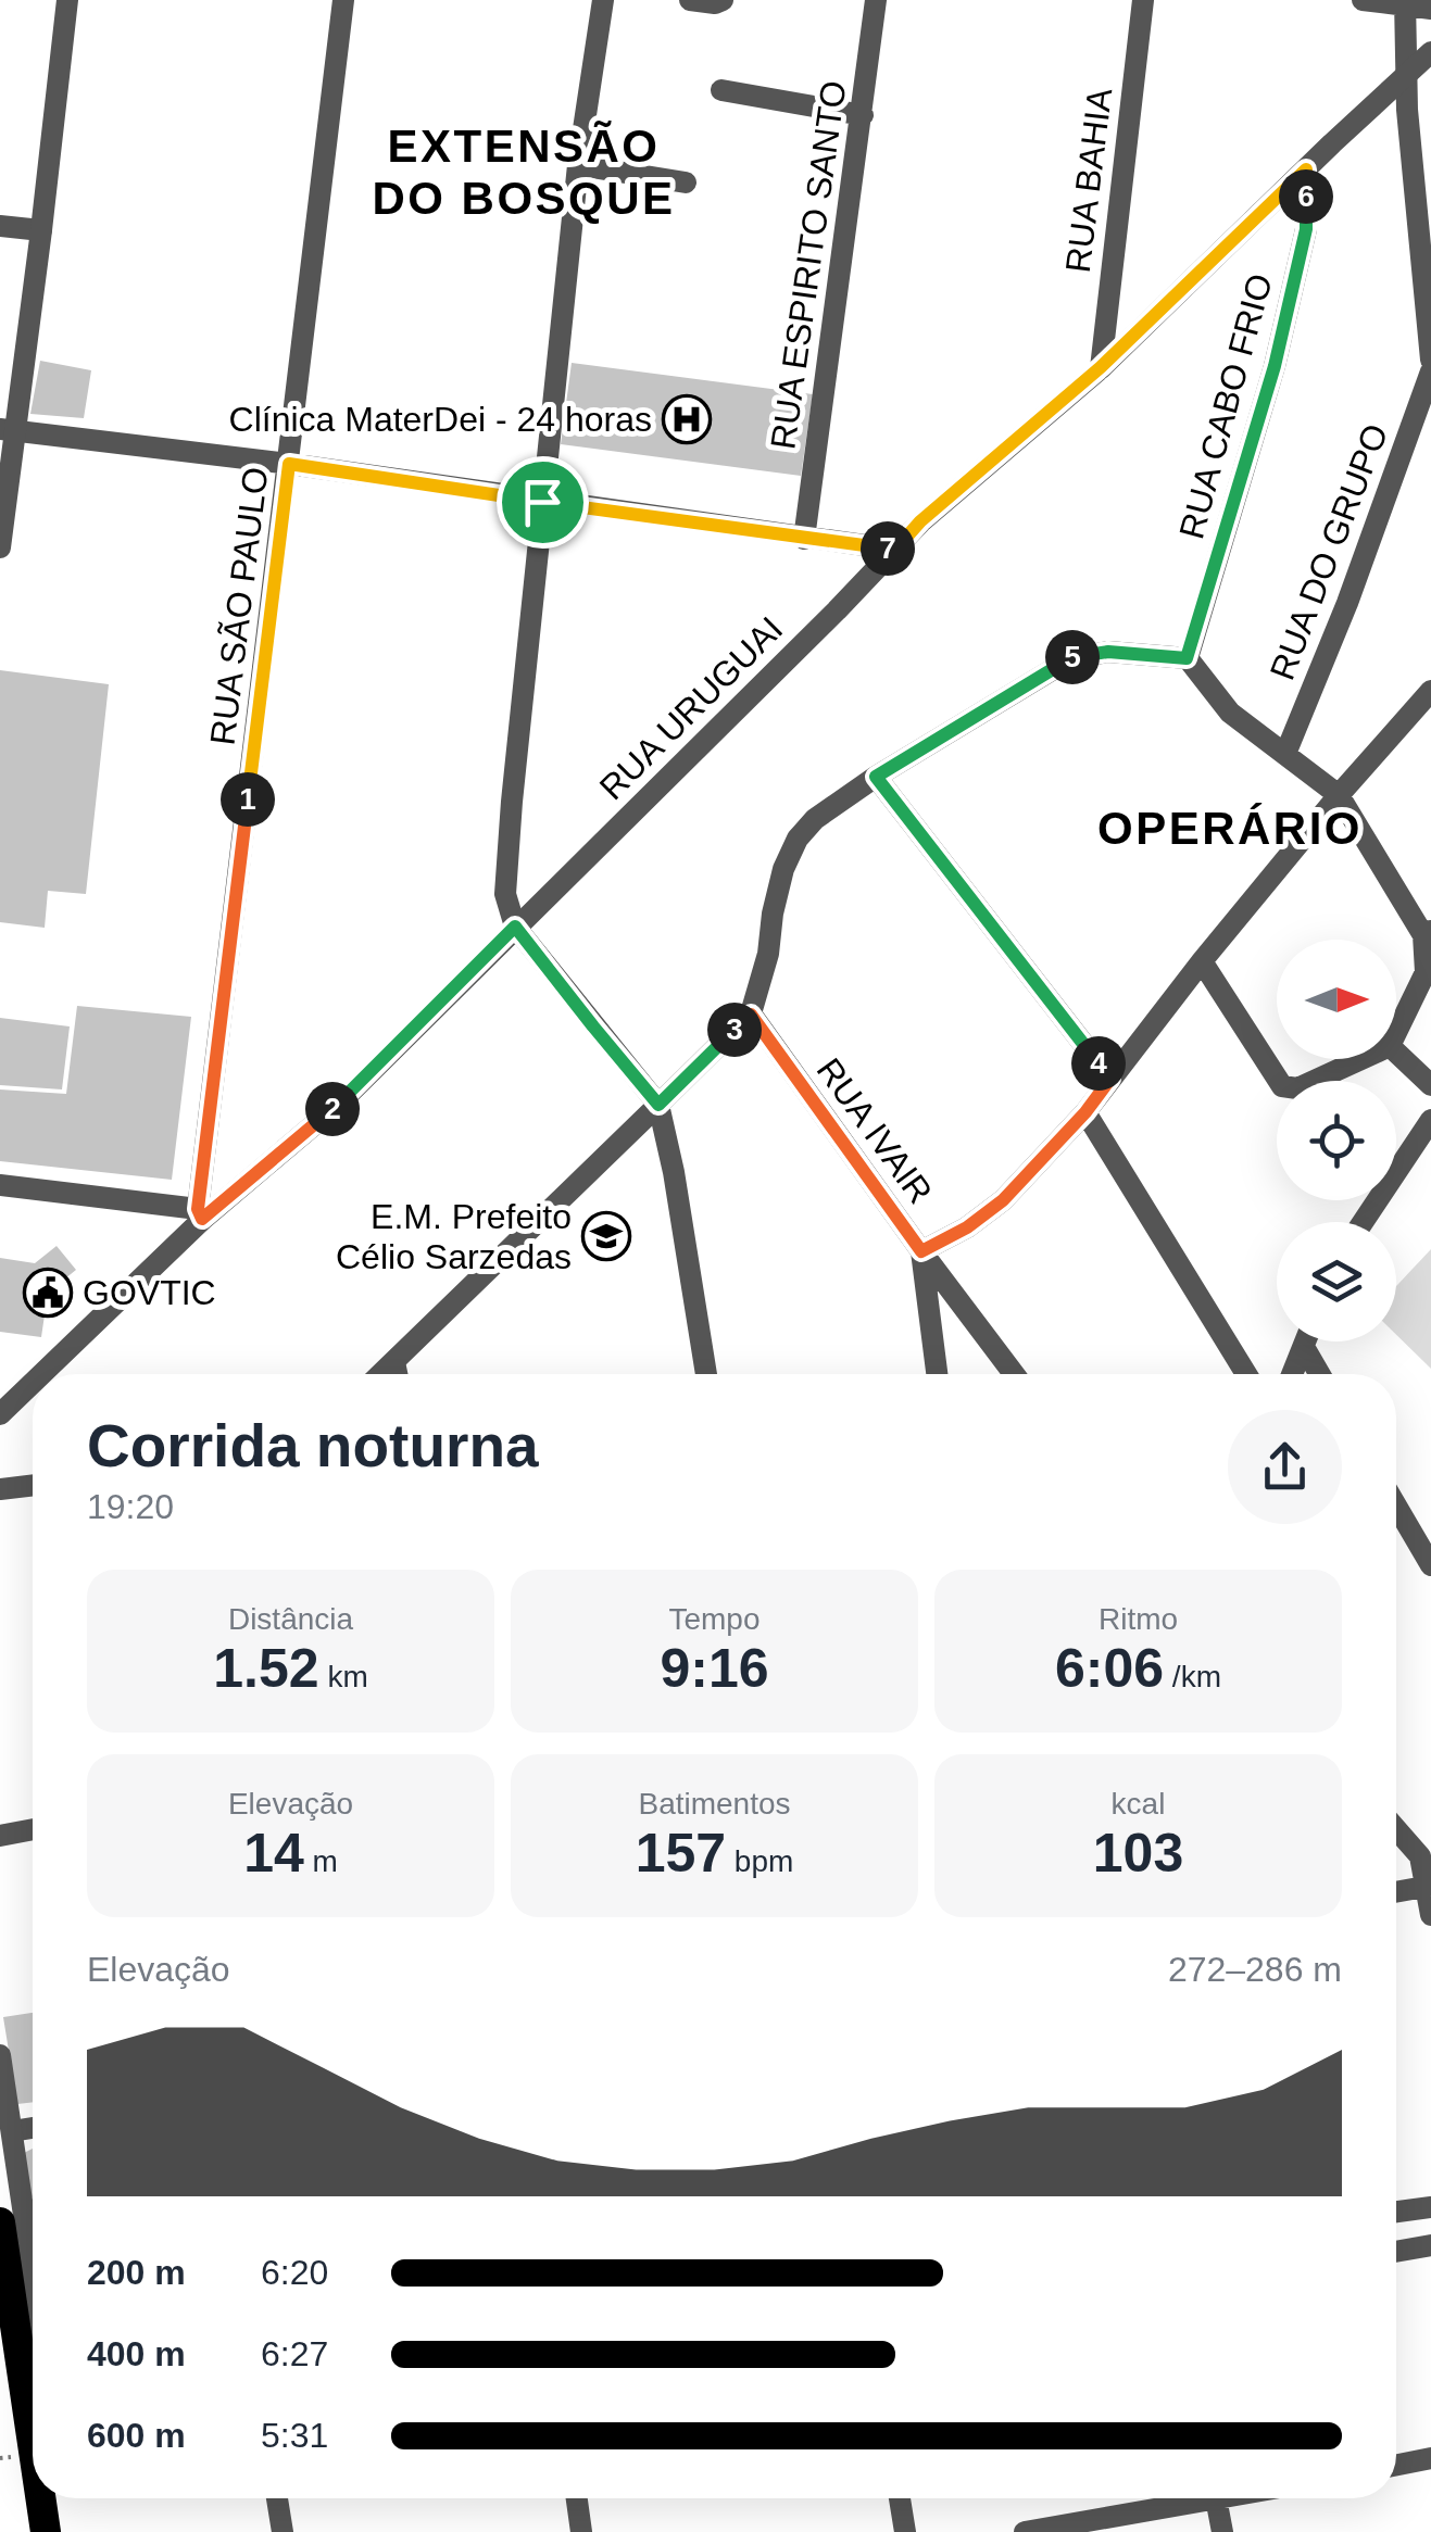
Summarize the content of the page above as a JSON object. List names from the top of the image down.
{
  "streets": {
    "street": [
      "RUA BAHIA",
      "RUA ESPIRITO SANTO",
      "RUA CABO FRIO",
      "RUA DO GRUPO",
      "RUA SÃO PAULO",
      "RUA URUGUAI",
      "RUA IVAIR"
    ]
  },
  "crossings": [
    ["RUA BAHIA", "RUA URUGUAI"],
    ["RUA CABO FRIO", "RUA URUGUAI"],
    ["RUA SÃO PAULO", "RUA URUGUAI"]
  ],
  "districts": ["EXTENSÃO DO BOSQUE", "OPERÁRIO"],
  "places": {
    "hospital": ["Clínica MaterDei - 24 horas"],
    "school or university": ["E.M. Prefeito Célio Sarzedas"],
    "public building": ["GOVTIC"]
  },
  "north": "right",
  "page": {
    "pins": [
      "6",
      "7",
      "5",
      "1",
      "3",
      "4",
      "2"
    ],
    "heading": ["Corrida noturna", "19:20"],
    "stats": [
      ["Distância", "1.52 km"],
      ["Tempo", "9:16"],
      ["Ritmo", "6:06 /km"],
      ["Elevação", "14 m"],
      ["Batimentos", "157 bpm"],
      ["kcal", "103"]
    ],
    "chart": ["Elevação", "272–286 m"],
    "list": [
      {
        "name": "200 m",
        "note": "6:20"
      },
      {
        "name": "400 m",
        "note": "6:27"
      },
      {
        "name": "600 m",
        "note": "5:31"
      }
    ]
  }
}
